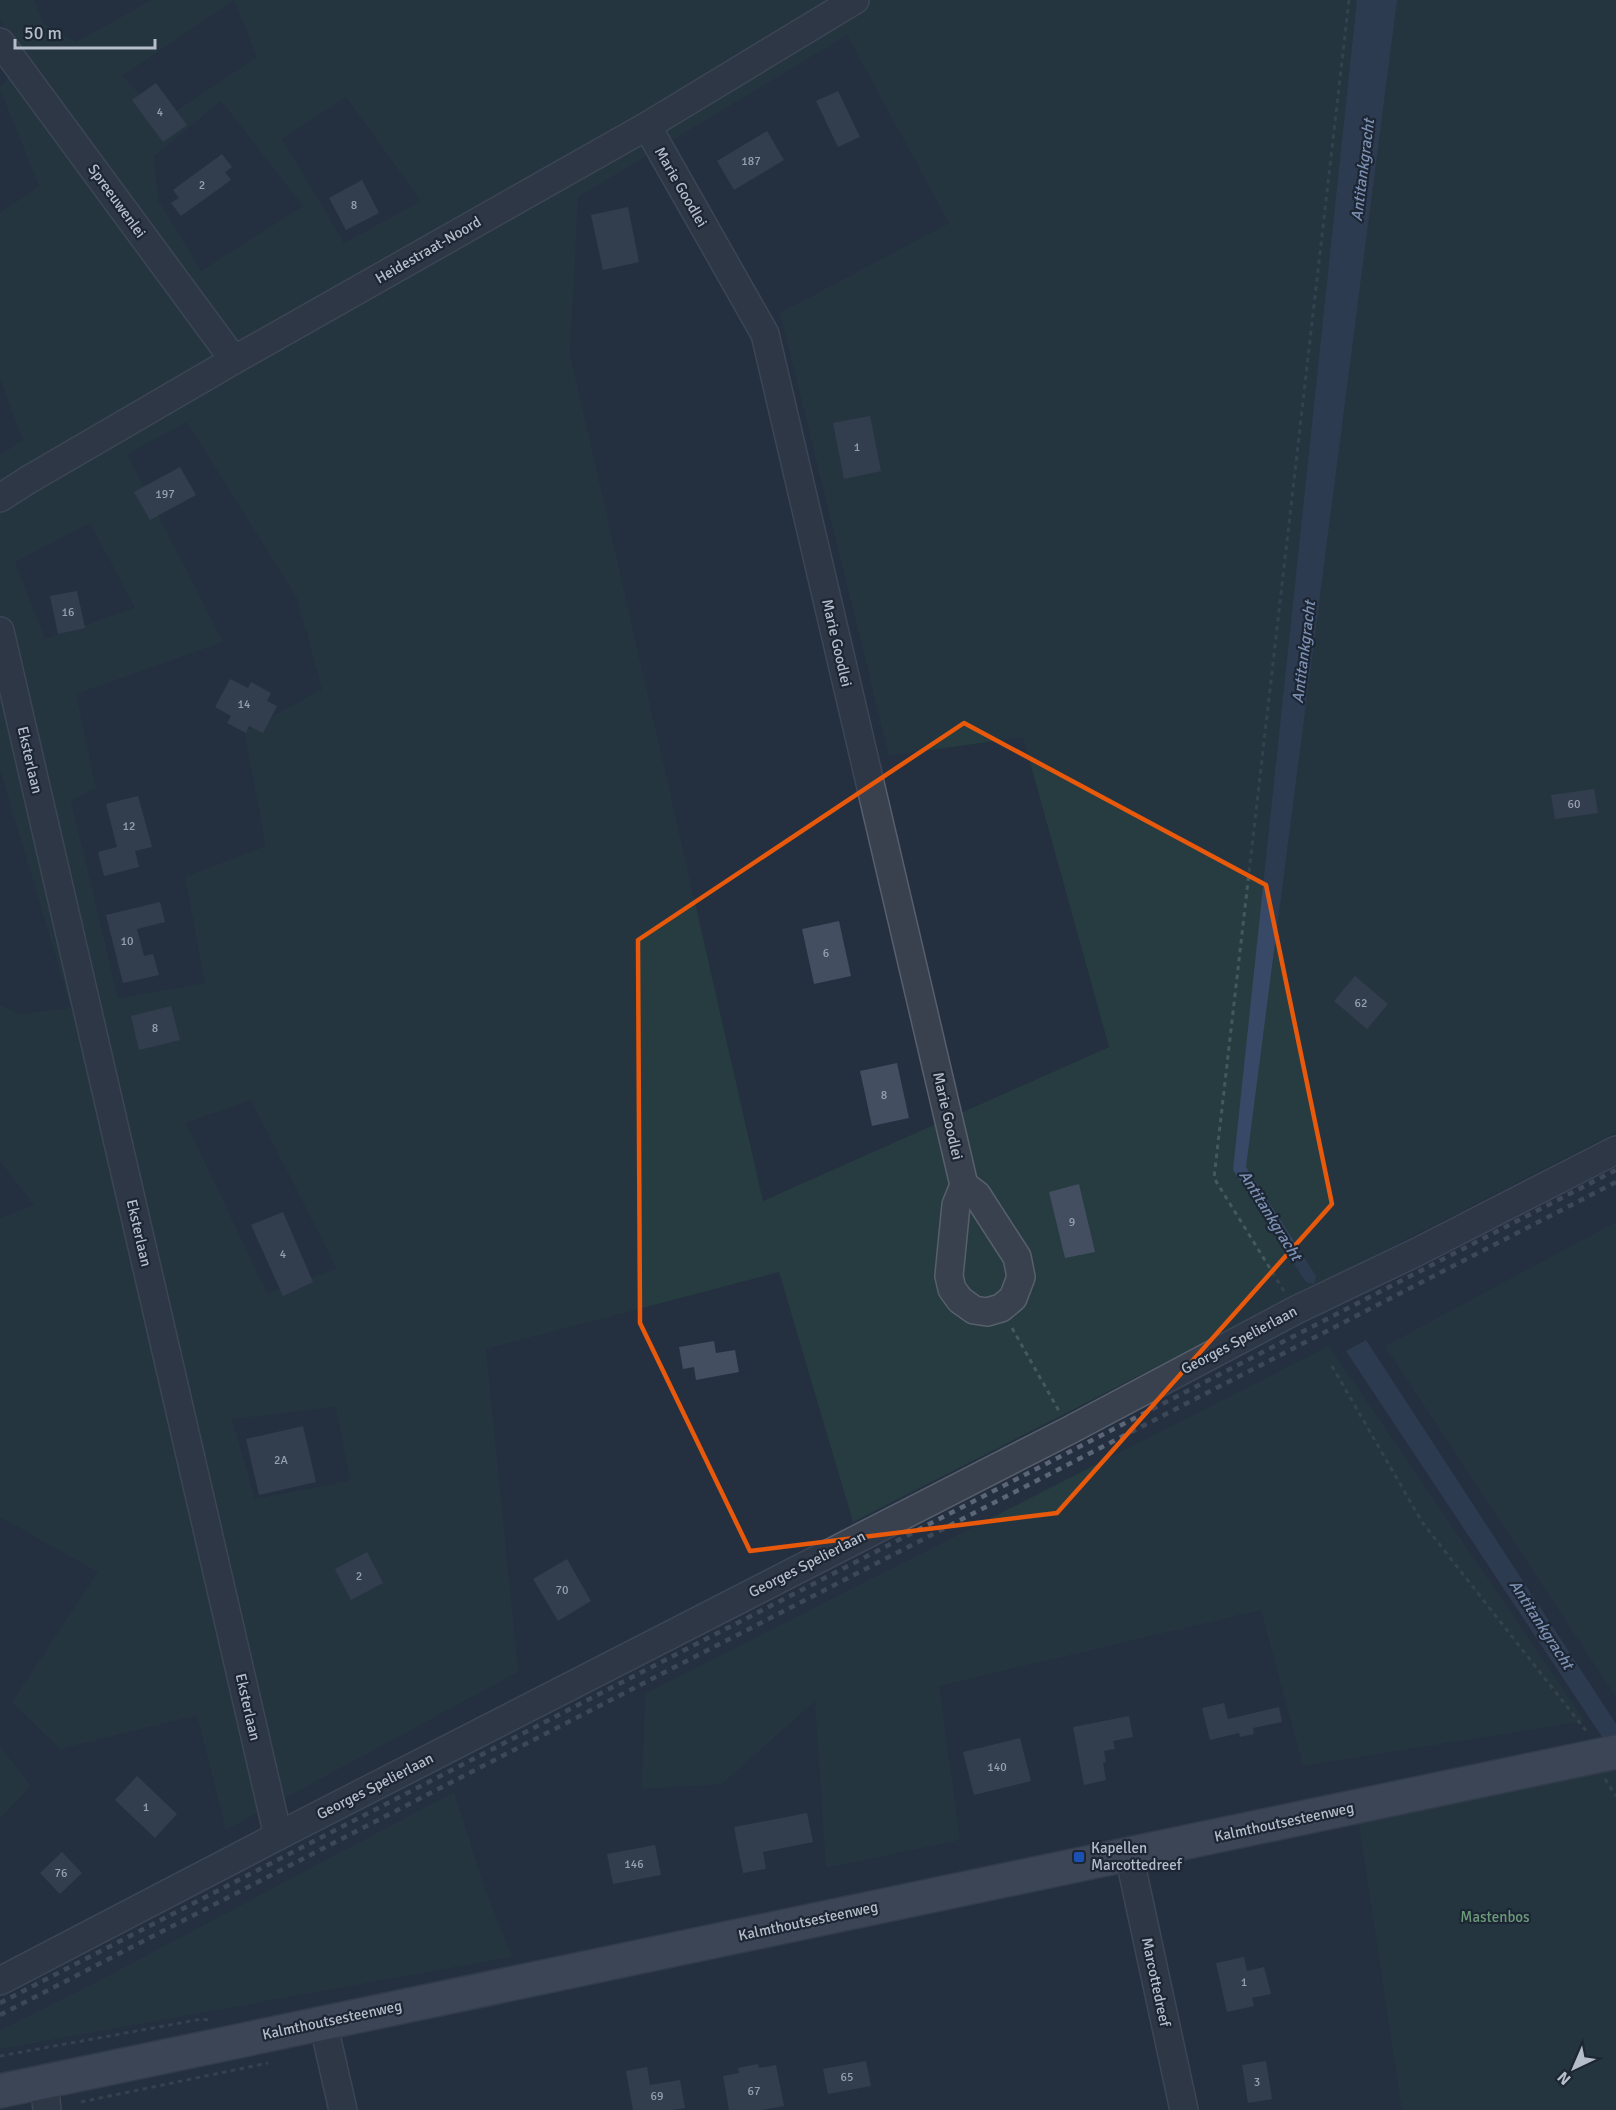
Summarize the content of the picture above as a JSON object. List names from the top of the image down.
{
  "streets": {
    "main road": ["Kalmthoutsesteenweg"],
    "street": [
      "Marie Goodlei",
      "Spreeuwenlei",
      "Heidestraat-Noord",
      "Eksterlaan",
      "Georges Spelierlaan",
      "Marcottedreef"
    ]
  },
  "crossings": [
    ["Marie Goodlei", "Heidestraat-Noord"],
    ["Spreeuwenlei", "Heidestraat-Noord"],
    ["Eksterlaan", "Georges Spelierlaan"],
    ["Kalmthoutsesteenweg", "Marcottedreef"]
  ],
  "water": ["Antitankgracht"],
  "parks": ["Mastenbos"],
  "places": {
    "transit": ["Kapellen Marcottedreef"]
  },
  "house_numbers": [
    "4",
    "187",
    "2",
    "8",
    "1",
    "197",
    "16",
    "14",
    "60",
    "12",
    "10",
    "6",
    "62",
    "8",
    "8",
    "9",
    "4",
    "2A",
    "2",
    "70",
    "140",
    "1",
    "146",
    "76",
    "1",
    "65",
    "3",
    "67",
    "69"
  ],
  "scale_bar": "50 m",
  "north": "bottom left"
}
